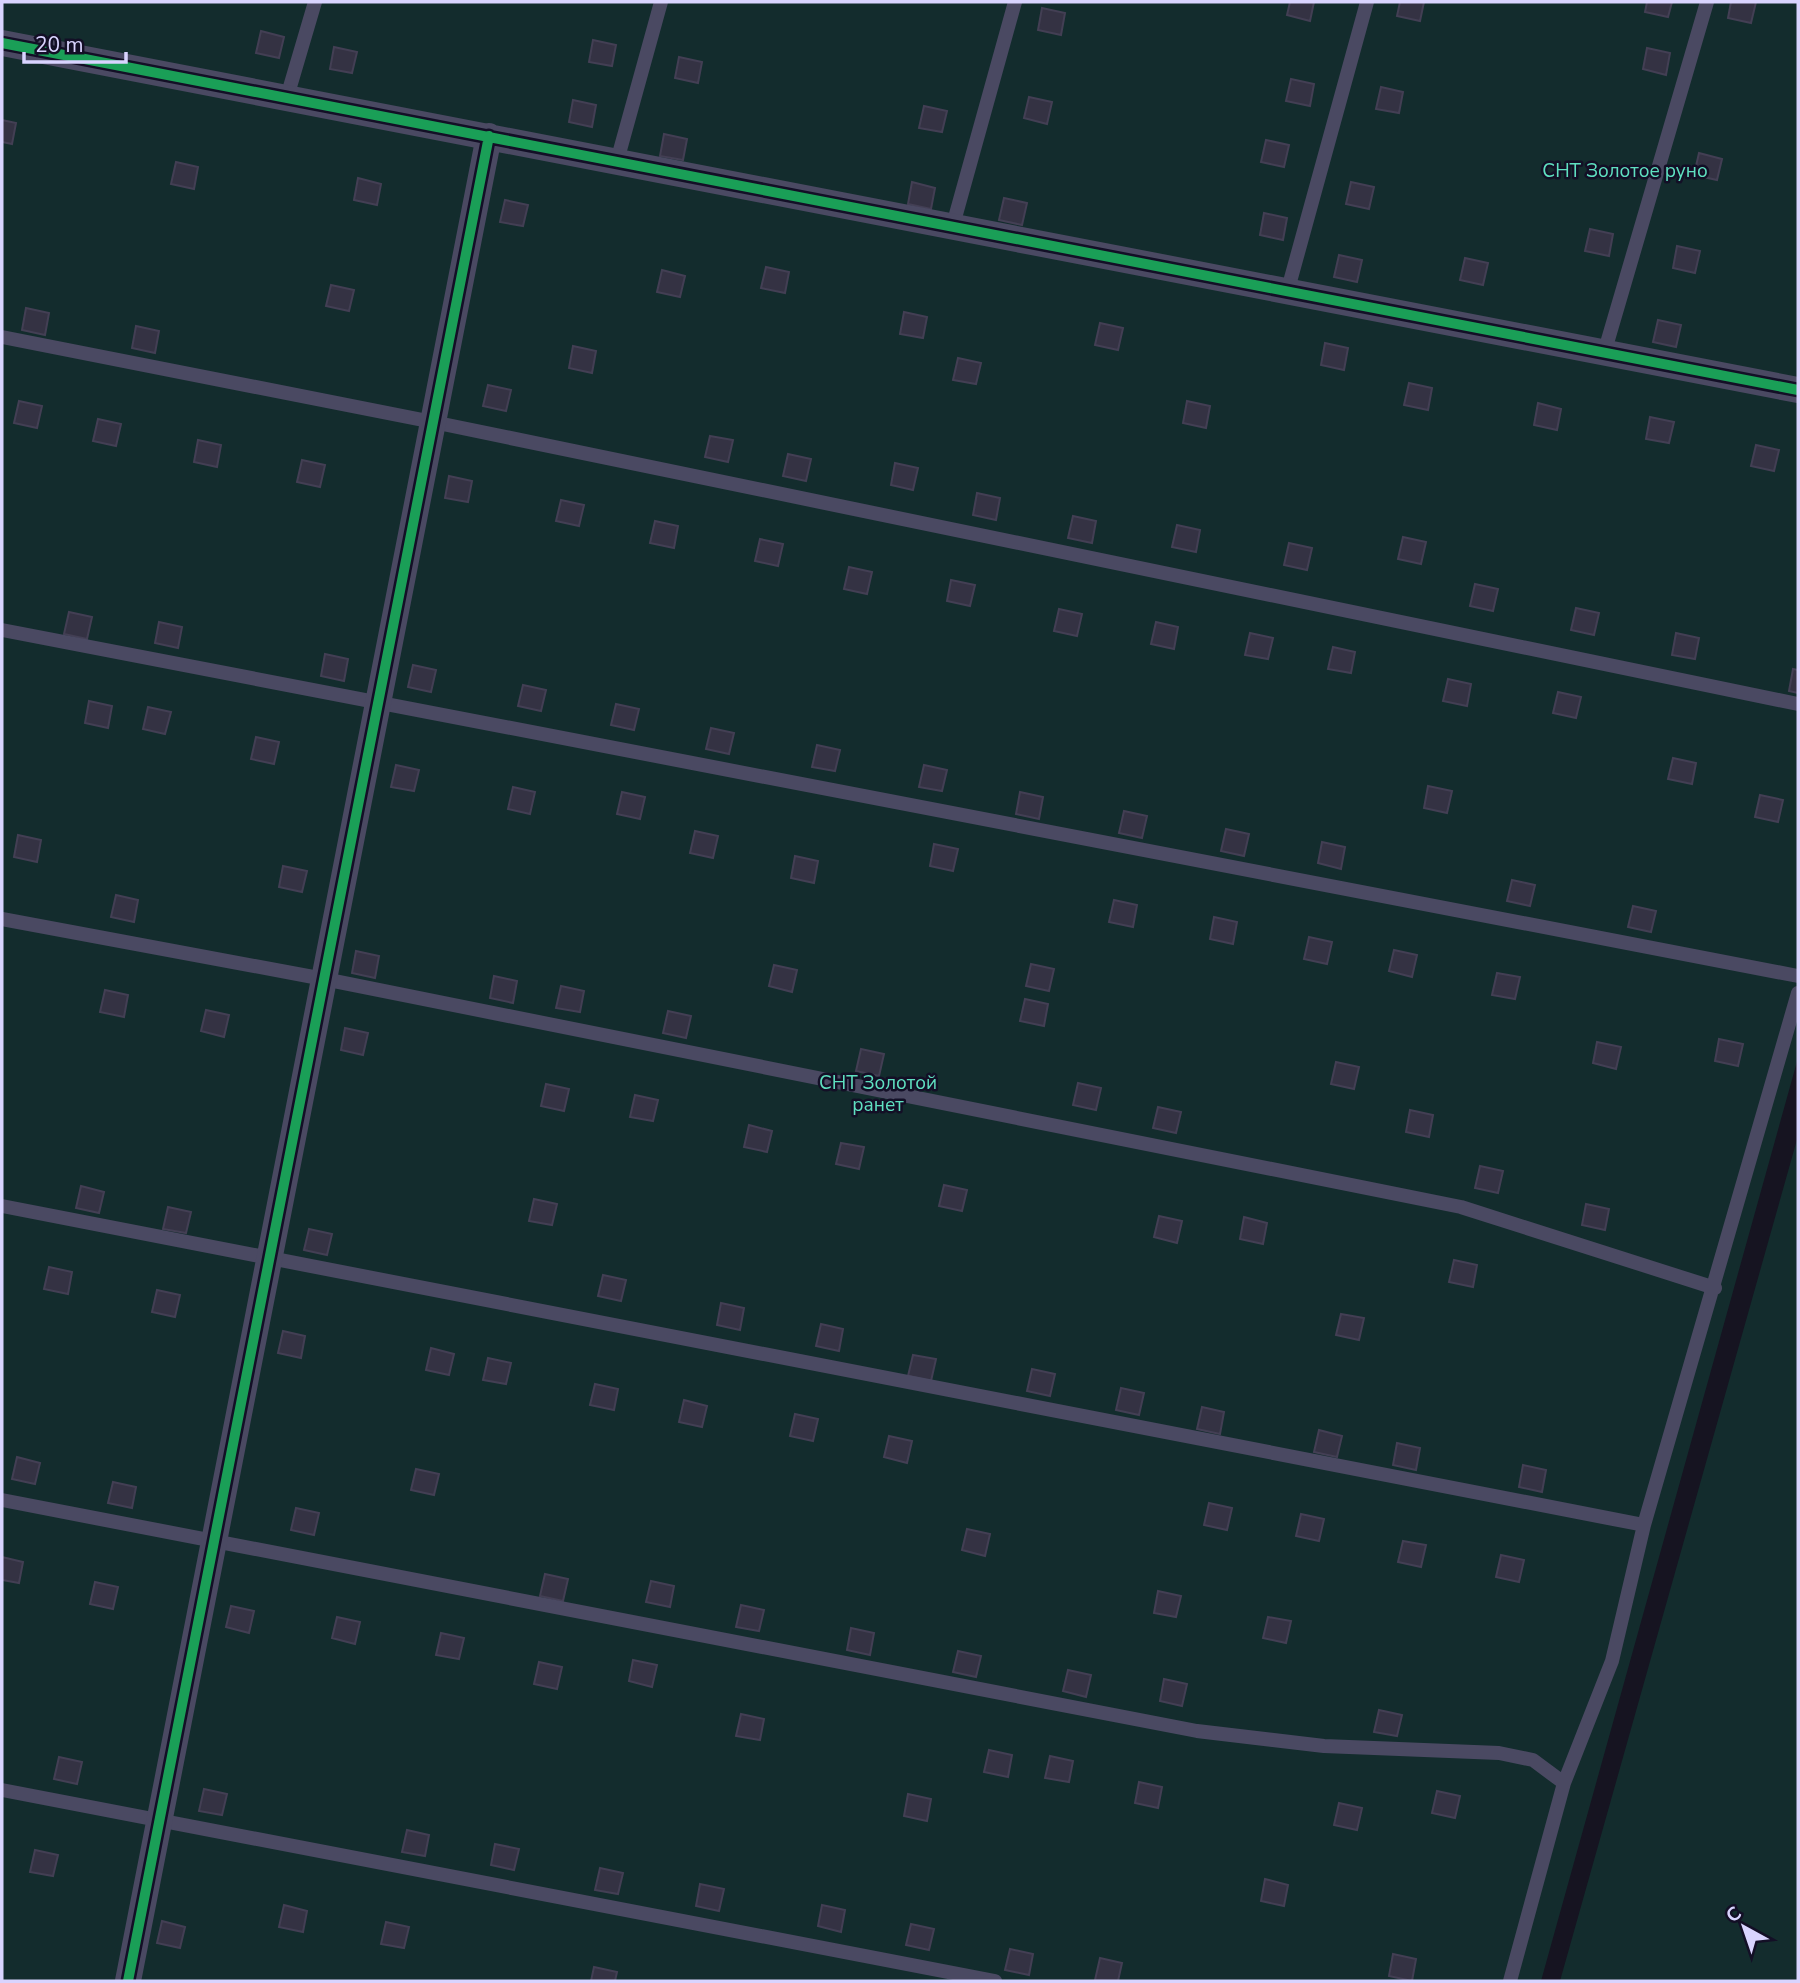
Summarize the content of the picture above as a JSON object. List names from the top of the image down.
{
  "parks": ["СНТ Золотое руно", "СНТ Золотой ранет"],
  "scale_bar": "20 m",
  "north": "top left"
}
